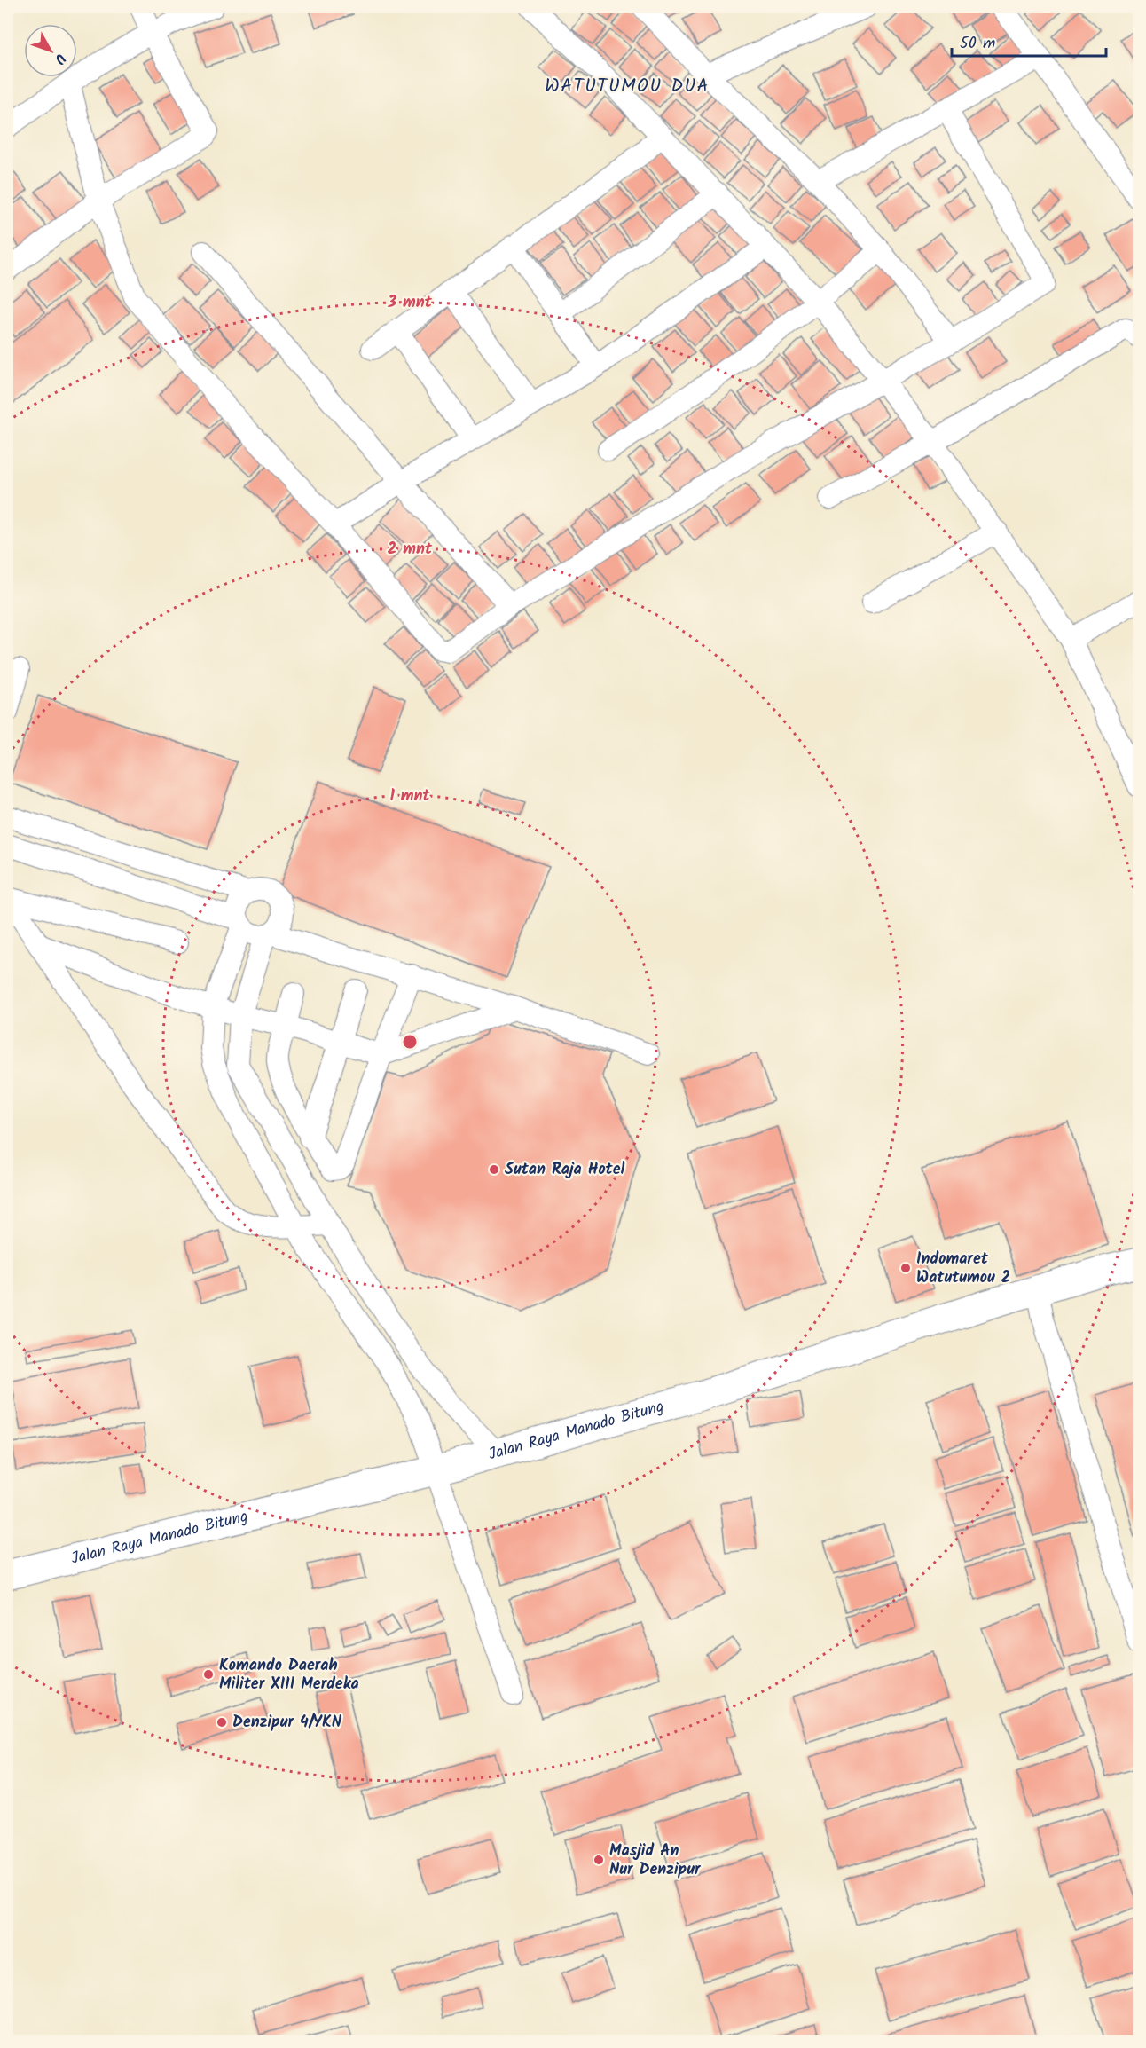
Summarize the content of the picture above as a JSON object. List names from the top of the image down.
{
  "streets": {
    "highway": ["Jalan Raya Manado Bitung"]
  },
  "districts": ["WATUTUMOU DUA"],
  "places": [
    "Sutan Raja Hotel",
    "Indomaret Watutumou 2",
    "Komando Daerah Militer XIII Merdeka",
    "Denzipur 4/YKN",
    "Masjid An Nur Denzipur"
  ],
  "scale_bar": "50 m",
  "north": "bottom right",
  "rings": ["3 mnt", "2 mnt", "1 mnt"]
}
